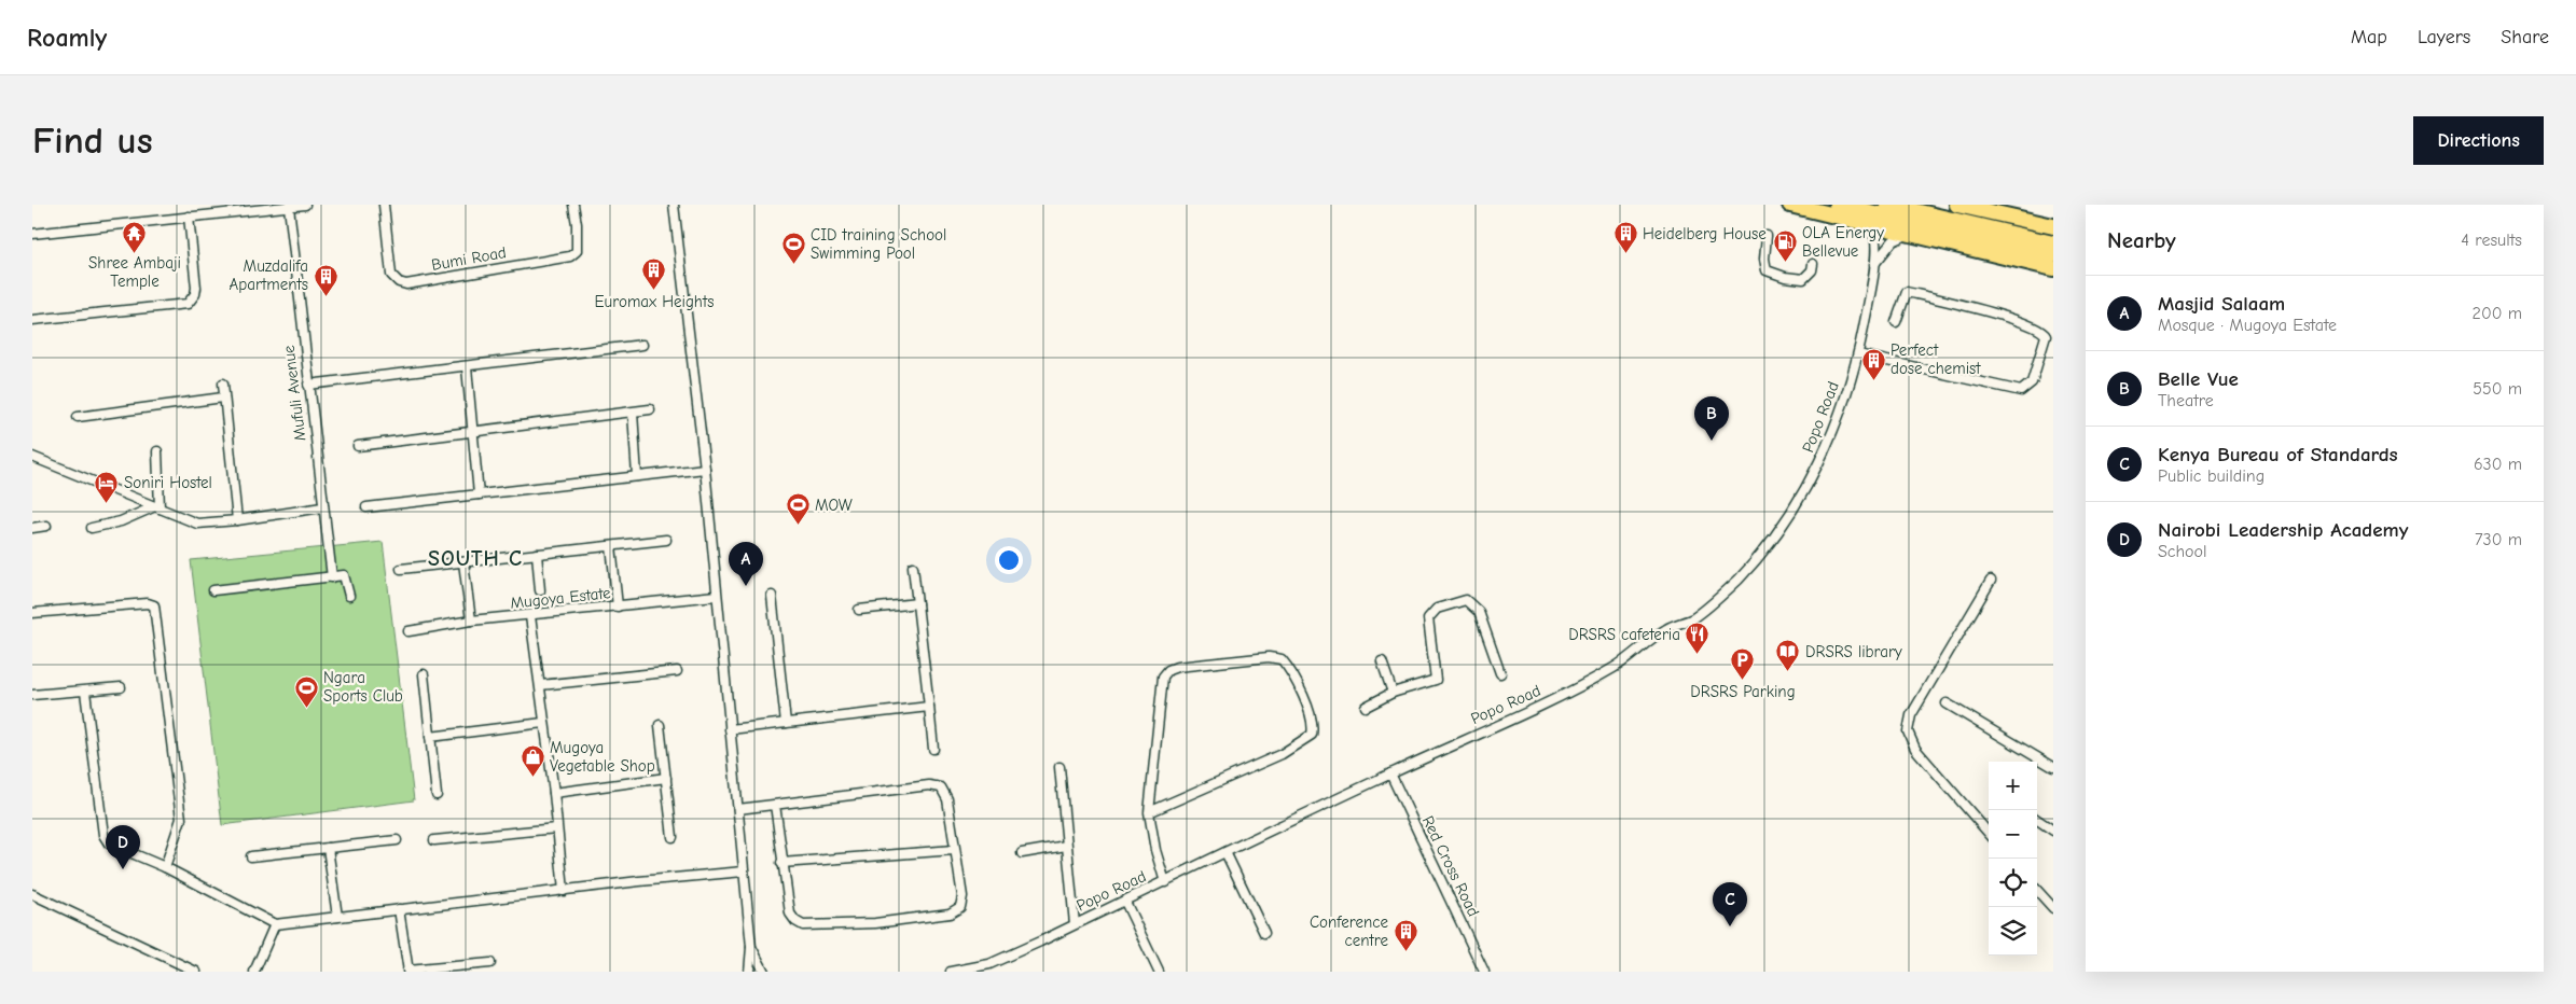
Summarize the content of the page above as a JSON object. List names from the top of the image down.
{
  "streets": {
    "street": [
      "Bumi Road",
      "Mufuli Avenue",
      "Popo Road",
      "Mugoya Estate",
      "Red Cross Road"
    ]
  },
  "crossings": [
    ["Popo Road", "Red Cross Road"]
  ],
  "districts": ["SOUTH C"],
  "places": {
    "temple": ["Shree Ambaji Temple"],
    "building": [
      "Heidelberg House",
      "Euromax Heights",
      "Muzdalifa Apartments",
      "Perfect dose chemist",
      "Conference centre"
    ],
    "fuel station": ["OLA Energy Bellevue"],
    "sports": ["CID training School Swimming Pool", "MOW", "Ngara Sports Club"],
    "hotel": ["Soniri Hostel"],
    "restaurant": ["DRSRS cafeteria"],
    "library": ["DRSRS library"],
    "parking": ["DRSRS Parking"],
    "shop": ["Mugoya Vegetable Shop"]
  },
  "page": {
    "header": "Roamly",
    "nav": ["Map", "Layers", "Share"],
    "buttons": "Directions",
    "title": "Find us",
    "heading": ["Nearby", "4 results"],
    "list": [
      {
        "mark": "A",
        "name": "Masjid Salaam",
        "note": "Mosque · Mugoya Estate",
        "value": "200 m"
      },
      {
        "mark": "B",
        "name": "Belle Vue",
        "note": "Theatre",
        "value": "550 m"
      },
      {
        "mark": "C",
        "name": "Kenya Bureau of Standards",
        "note": "Public building",
        "value": "630 m"
      },
      {
        "mark": "D",
        "name": "Nairobi Leadership Academy",
        "note": "School",
        "value": "730 m"
      }
    ],
    "pins": [
      "B",
      "A",
      "D",
      "C"
    ],
    "map_buttons": ["+", "−"]
  }
}
